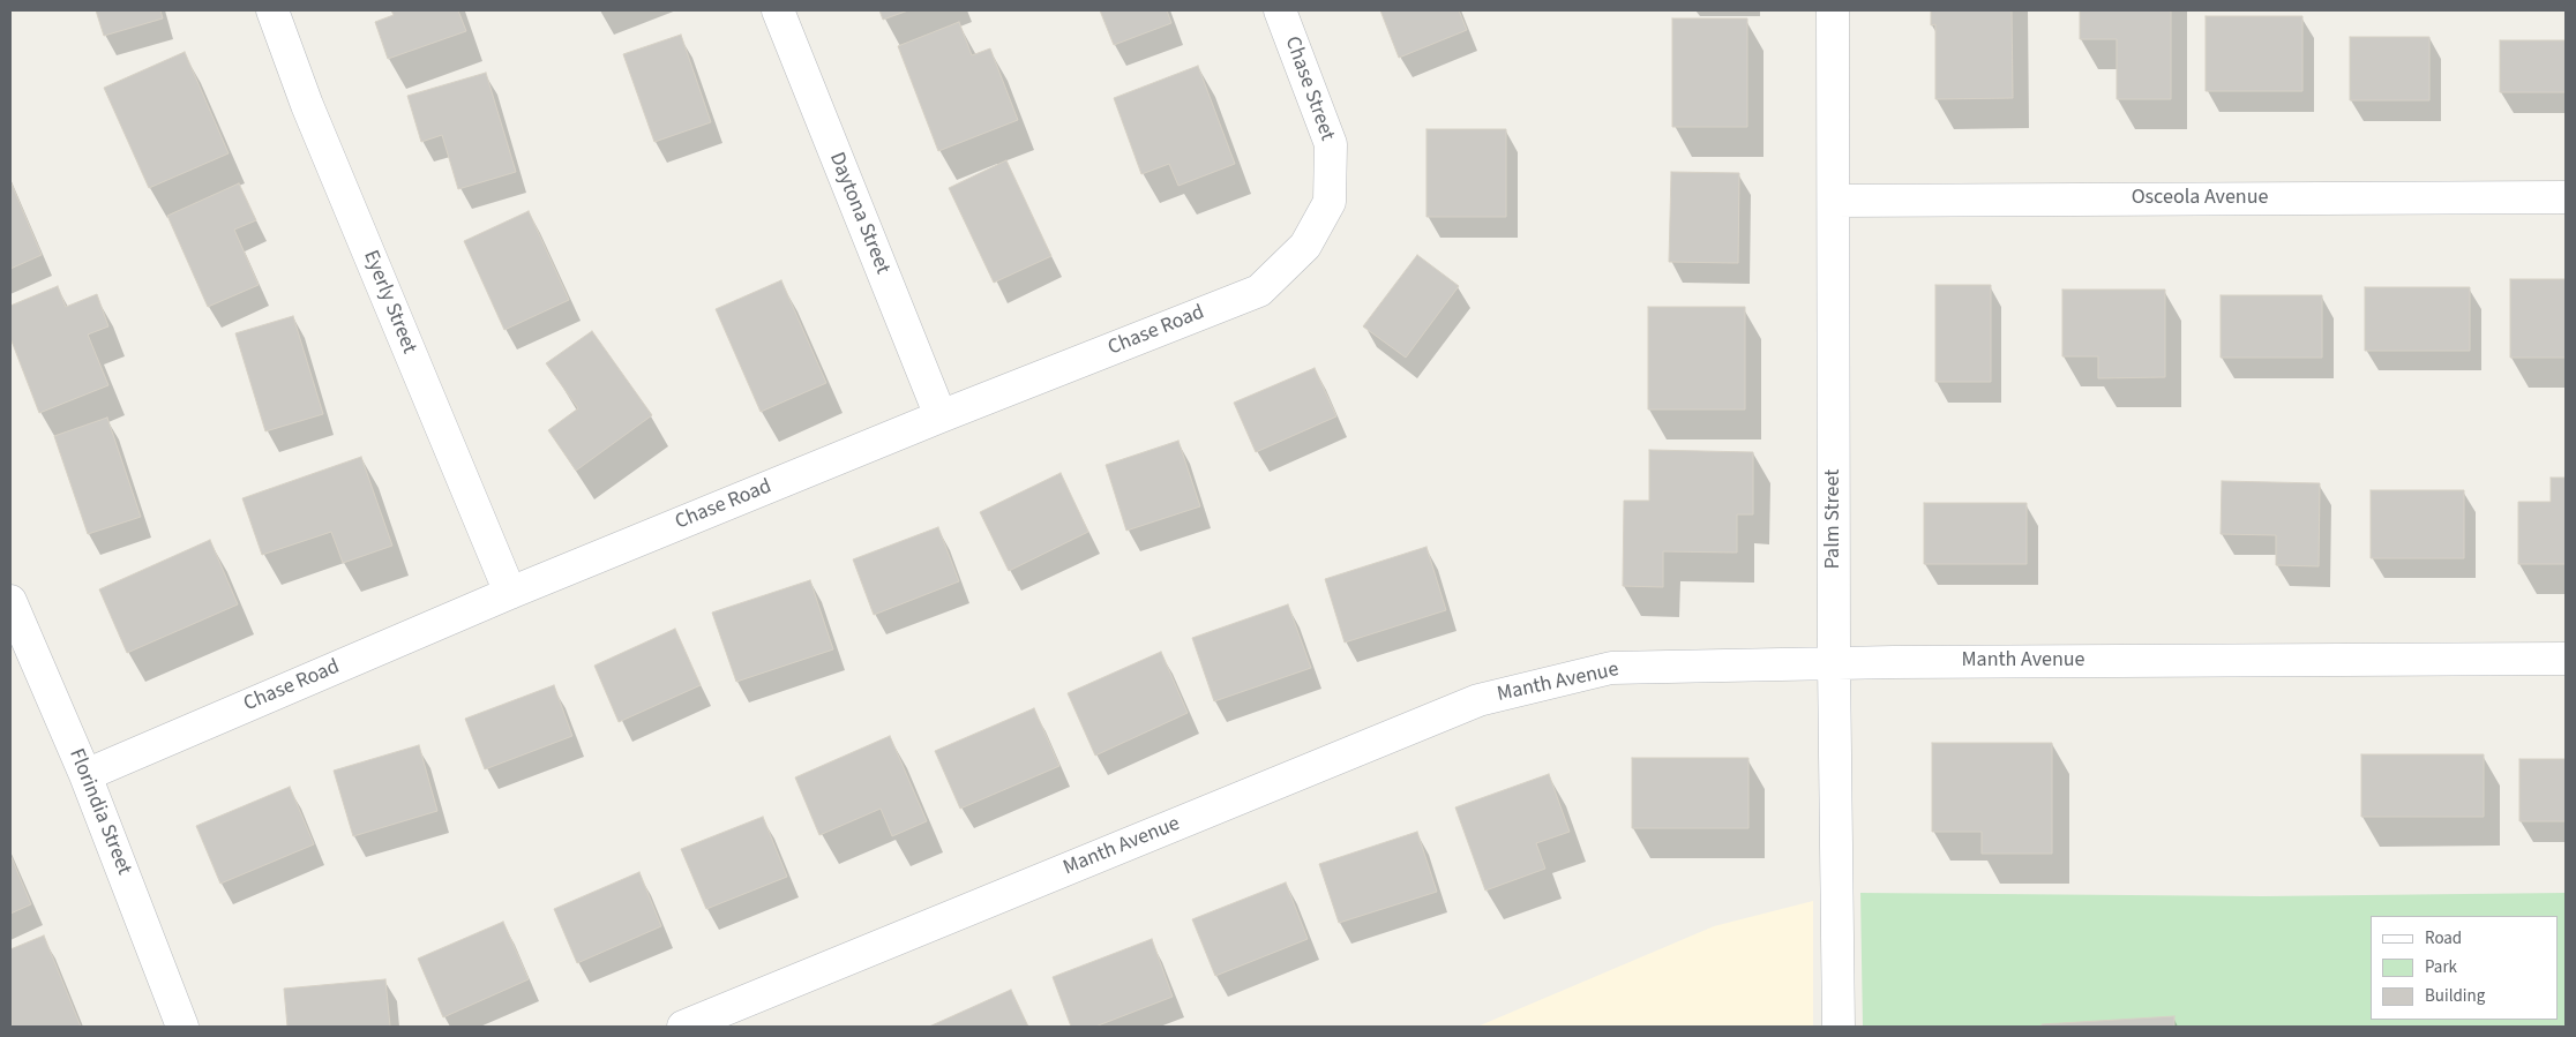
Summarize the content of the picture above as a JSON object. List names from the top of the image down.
{
  "streets": {
    "street": [
      "Chase Street",
      "Osceola Avenue",
      "Daytona Street",
      "Eyerly Street",
      "Chase Road",
      "Palm Street",
      "Manth Avenue",
      "Florindia Street"
    ]
  },
  "crossings": [
    ["Chase Street", "Chase Road"],
    ["Osceola Avenue", "Palm Street"],
    ["Daytona Street", "Chase Road"],
    ["Eyerly Street", "Chase Road"],
    ["Chase Road", "Florindia Street"],
    ["Palm Street", "Manth Avenue"]
  ],
  "legend": ["Road", "Park", "Building"]
}
